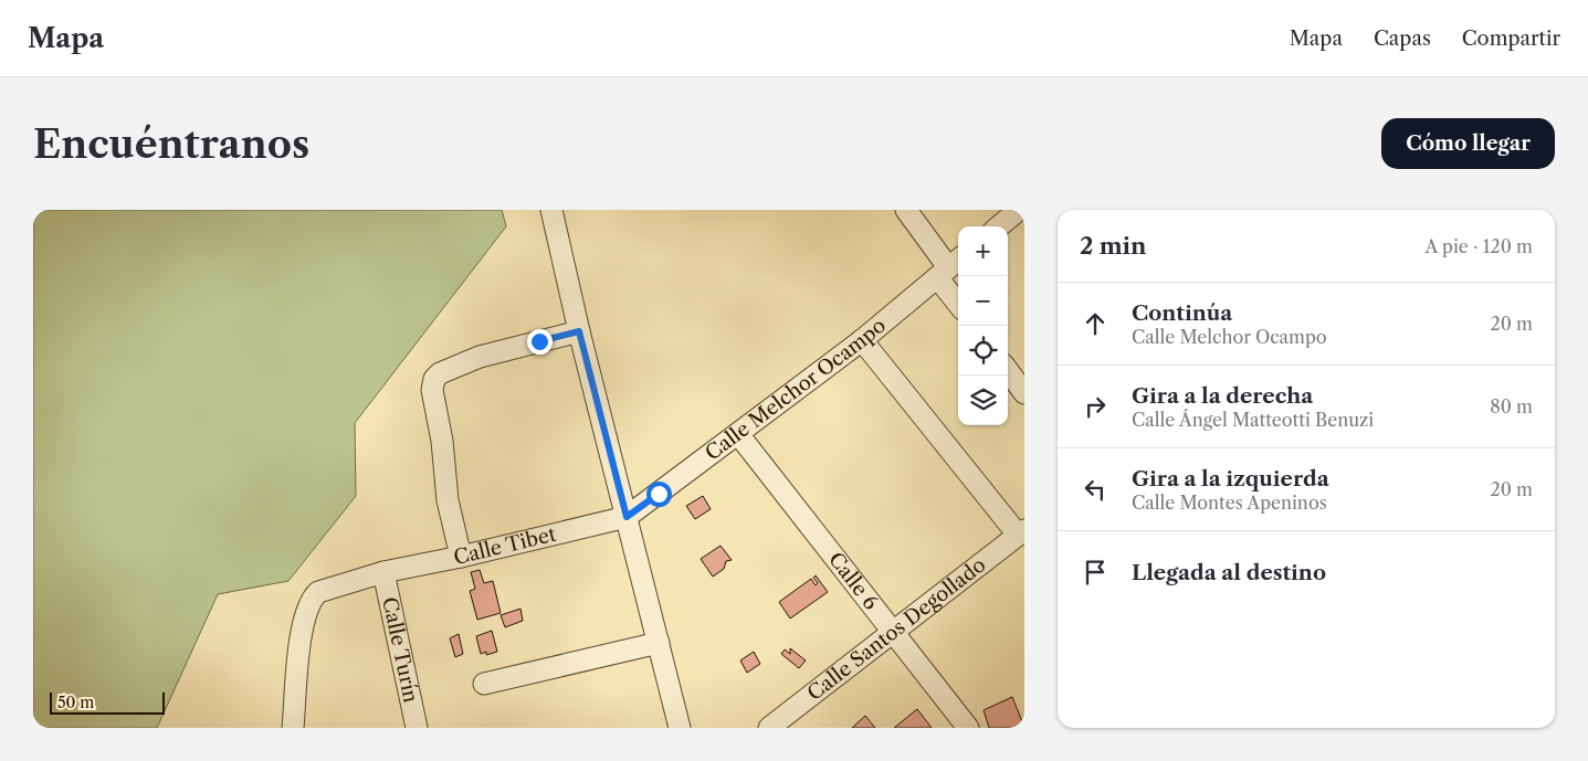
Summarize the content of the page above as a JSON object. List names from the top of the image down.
{
  "streets": {
    "street": [
      "Calle Melchor Ocampo",
      "Calle Tibet",
      "Calle 6",
      "Calle Santos Degollado",
      "Calle Turín"
    ]
  },
  "crossings": [
    ["Calle Melchor Ocampo", "Calle Tibet"],
    ["Calle Melchor Ocampo", "Calle 6"],
    ["Calle Tibet", "Calle Turín"],
    ["Calle 6", "Calle Santos Degollado"]
  ],
  "scale_bar": "50 m",
  "page": {
    "header": "Mapa",
    "nav": ["Mapa", "Capas", "Compartir"],
    "buttons": "Cómo llegar",
    "title": "Encuéntranos",
    "heading": ["2 min", "A pie · 120 m"],
    "map_buttons": ["+", "−"],
    "list": [
      ["Continúa", "Calle Melchor Ocampo", "20 m"],
      ["Gira a la derecha", "Calle Ángel Matteotti Benuzi", "80 m"],
      ["Gira a la izquierda", "Calle Montes Apeninos", "20 m"],
      "Llegada al destino"
    ],
    "scale": "50 m"
  }
}
